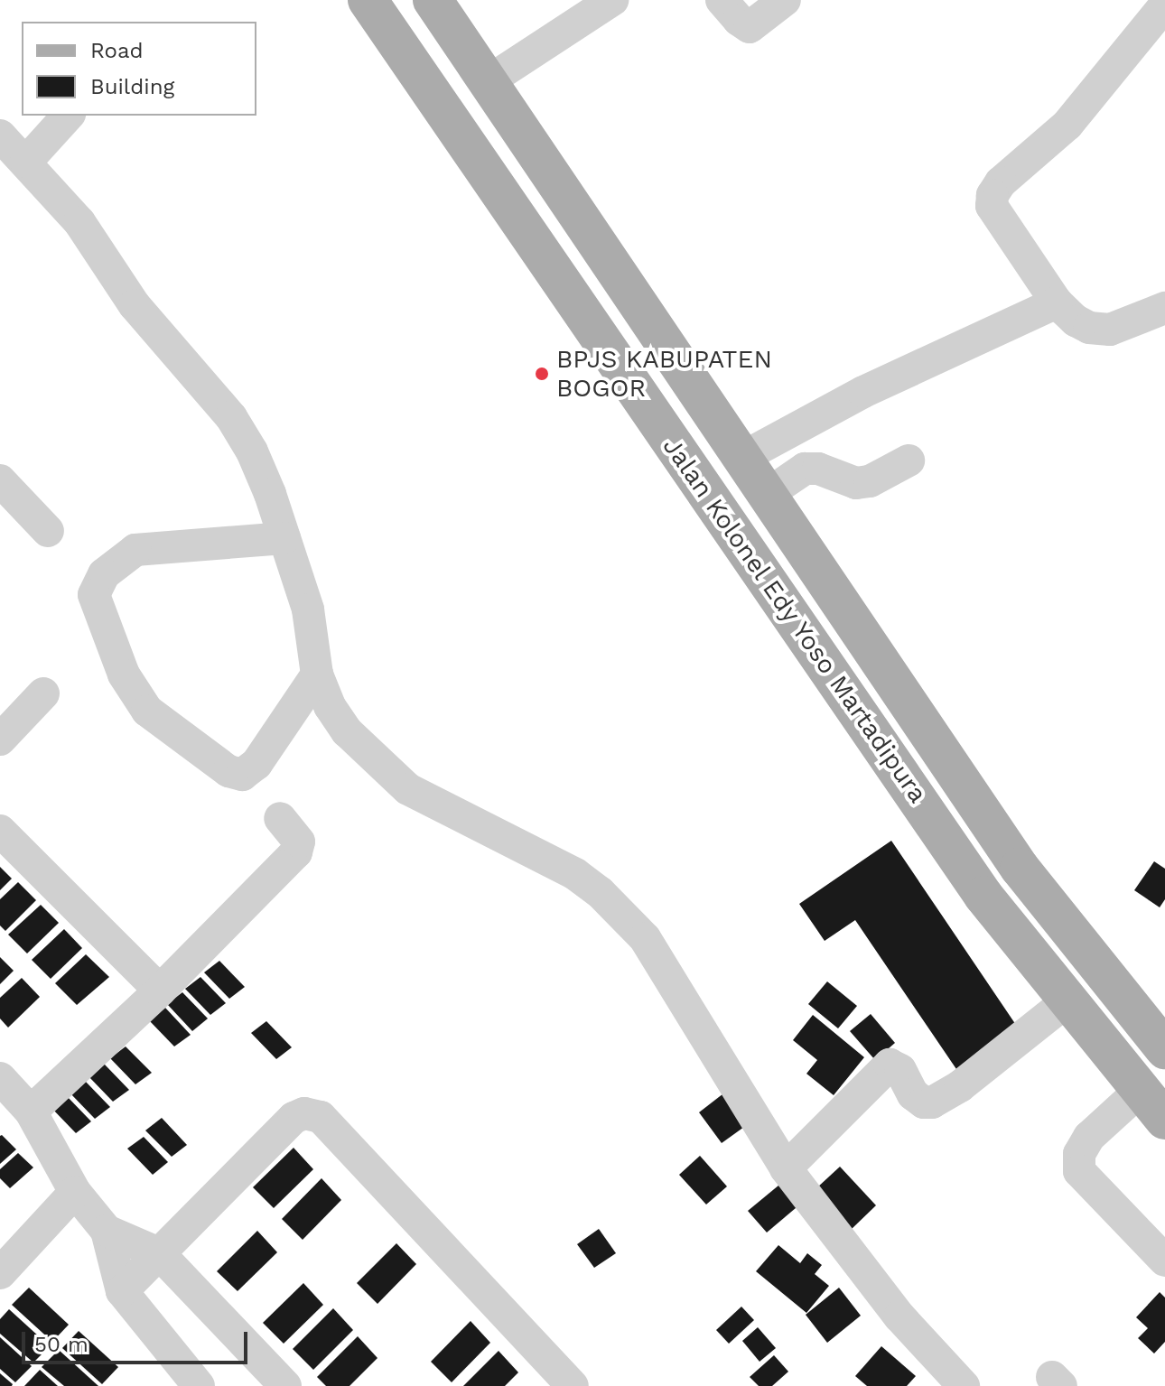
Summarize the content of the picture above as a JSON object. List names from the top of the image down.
{
  "streets": {
    "main road": ["Jalan Kolonel Edy Yoso Martadipura"]
  },
  "places": ["BPJS KABUPATEN BOGOR"],
  "legend": ["Road", "Building"],
  "scale_bar": "50 m"
}
